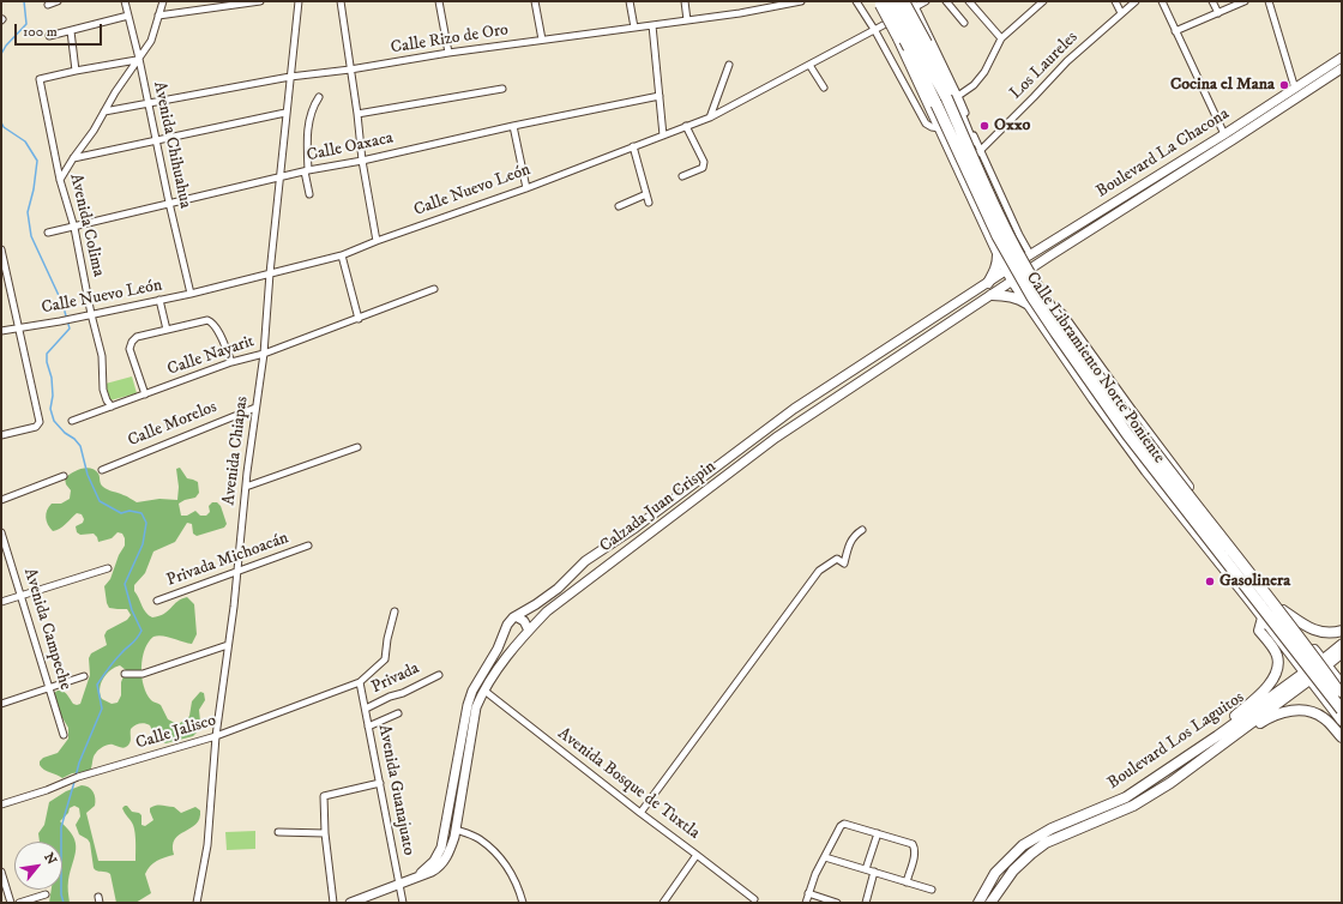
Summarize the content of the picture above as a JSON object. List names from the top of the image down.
{
  "streets": {
    "highway": ["Calle Libramiento Norte Poniente"],
    "main road": ["Boulevard La Chacona", "Calzada Juan Crispin", "Boulevard Los Laguitos"],
    "street": [
      "Calle Rizo de Oro",
      "Los Laureles",
      "Avenida Chihuahua",
      "Calle Oaxaca",
      "Calle Nuevo León",
      "Avenida Colima",
      "Calle Nayarit",
      "Calle Morelos",
      "Avenida Chiapas",
      "Privada Michoacán",
      "Avenida Campeche",
      "Privada",
      "Calle Jalisco",
      "Avenida Bosque de Tuxtla",
      "Avenida Guanajuato"
    ]
  },
  "crossings": [
    ["Calle Rizo de Oro", "Avenida Chihuahua"],
    ["Calle Rizo de Oro", "Avenida Chiapas"],
    ["Los Laureles", "Calle Libramiento Norte Poniente"],
    ["Avenida Chihuahua", "Calle Oaxaca"],
    ["Avenida Chihuahua", "Calle Nuevo León"],
    ["Calle Oaxaca", "Avenida Colima"],
    ["Calle Oaxaca", "Avenida Chiapas"],
    ["Boulevard La Chacona", "Calle Libramiento Norte Poniente"],
    ["Boulevard La Chacona", "Calzada Juan Crispin"],
    ["Calle Nuevo León", "Avenida Colima"],
    ["Calle Nuevo León", "Avenida Chiapas"],
    ["Avenida Colima", "Calle Nayarit"],
    ["Calle Nayarit", "Avenida Chiapas"],
    ["Calle Libramiento Norte Poniente", "Calzada Juan Crispin"],
    ["Calle Libramiento Norte Poniente", "Boulevard Los Laguitos"],
    ["Calle Morelos", "Avenida Chiapas"],
    ["Avenida Chiapas", "Privada Michoacán"],
    ["Avenida Chiapas", "Calle Jalisco"],
    ["Calzada Juan Crispin", "Avenida Bosque de Tuxtla"],
    ["Calzada Juan Crispin", "Avenida Guanajuato"],
    ["Privada", "Avenida Guanajuato"],
    ["Calle Jalisco", "Avenida Guanajuato"]
  ],
  "places": ["Cocina el Mana", "Oxxo", "Gasolinera"],
  "scale_bar": "100 m",
  "north": "top right"
}
